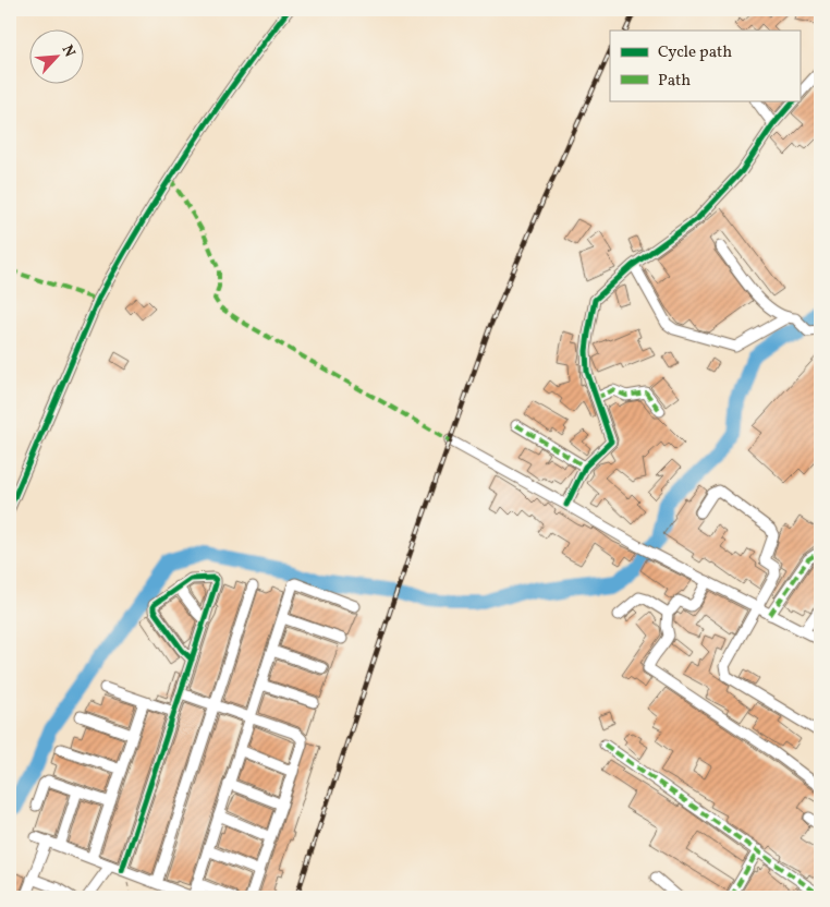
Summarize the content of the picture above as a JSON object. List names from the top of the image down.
{
  "legend": ["Cycle path", "Path"],
  "north": "top right"
}
